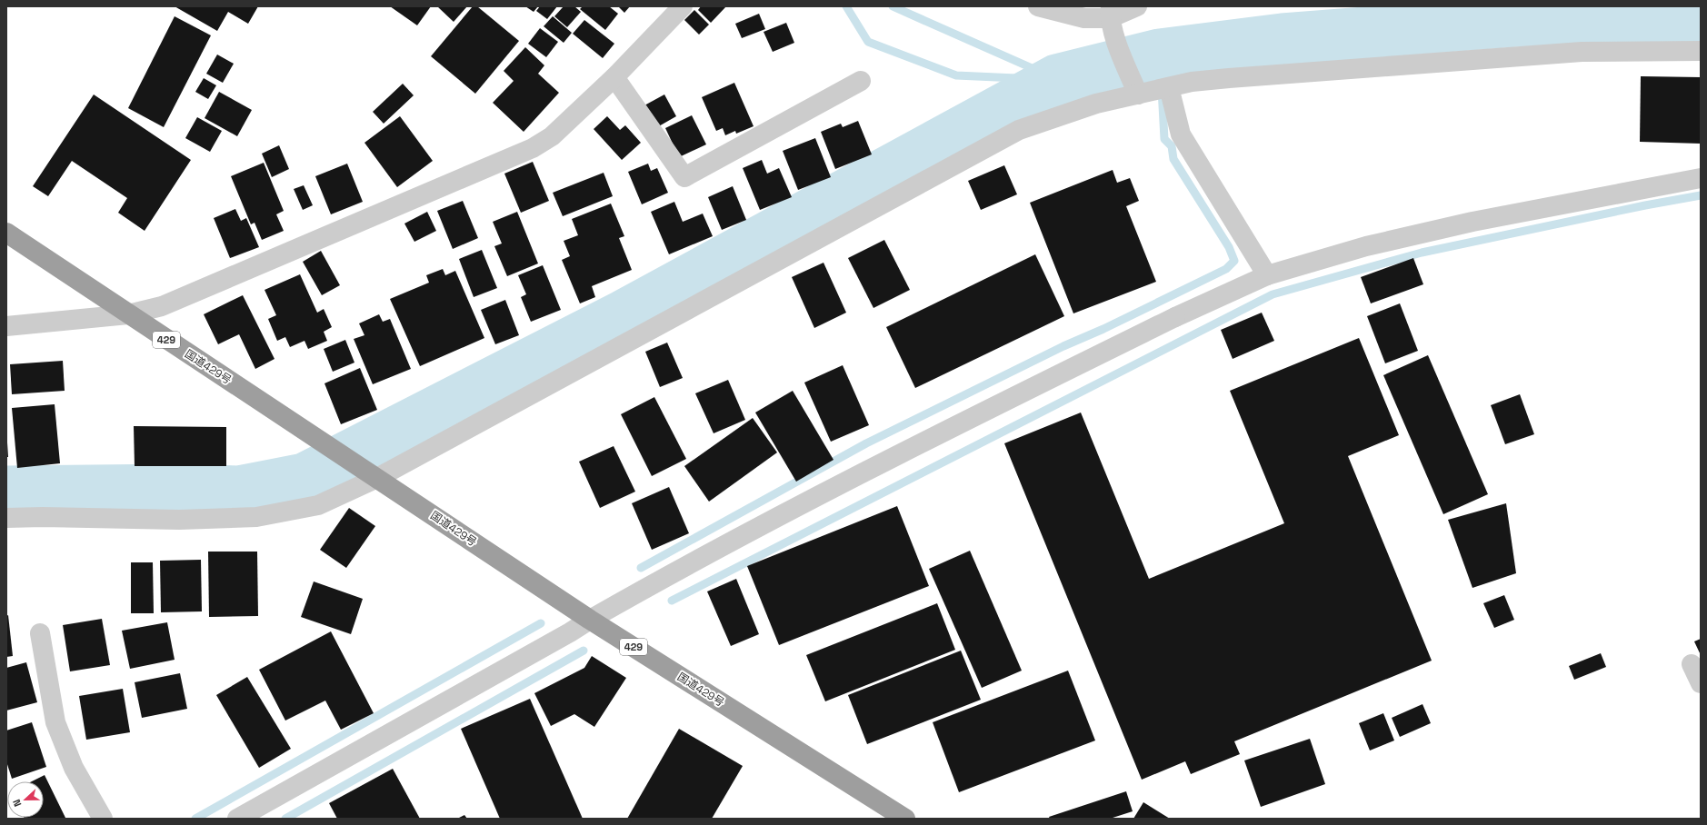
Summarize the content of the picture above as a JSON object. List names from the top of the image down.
{
  "streets": {
    "highway": ["429", "国道429号"]
  },
  "north": "left"
}
